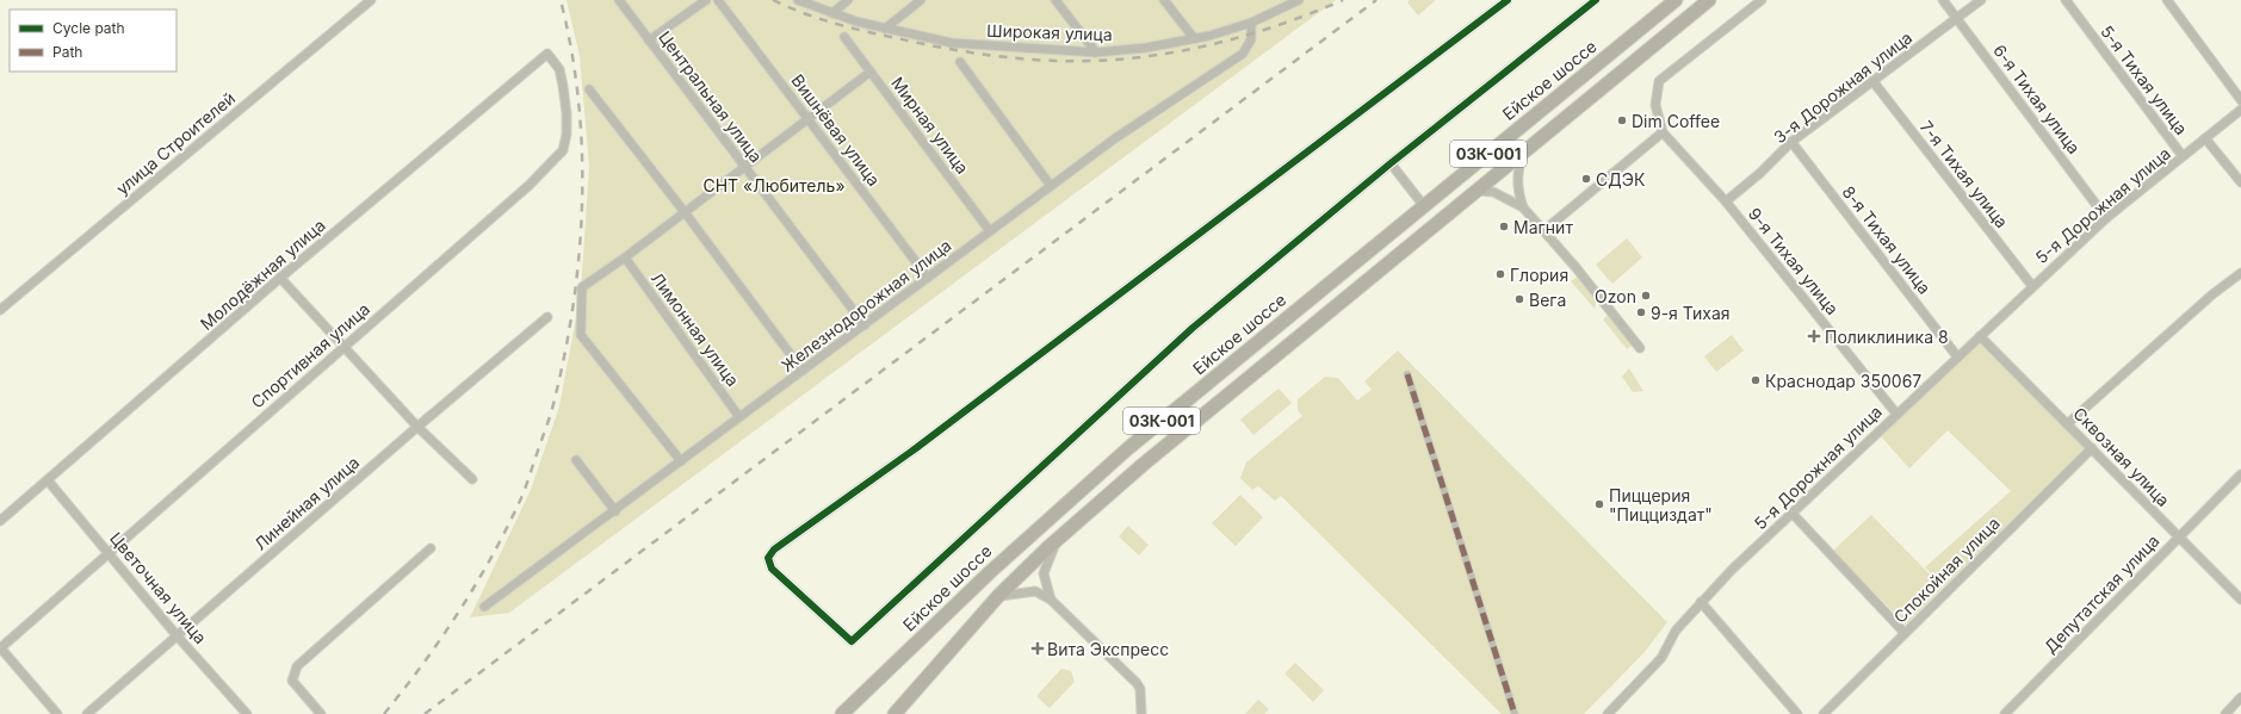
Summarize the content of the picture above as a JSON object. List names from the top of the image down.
{
  "streets": {
    "main road": ["Ейское шоссе", "03К-001"],
    "street": [
      "Широкая улица",
      "5-я Тихая улица",
      "3-я Дорожная улица",
      "Центральная улица",
      "6-я Тихая улица",
      "Мирная улица",
      "Вишнёвая улица",
      "улица Строителей",
      "7-я Тихая улица",
      "5-я Дорожная улица",
      "8-я Тихая улица",
      "9-я Тихая улица",
      "Молодёжная улица",
      "Железнодорожная улица",
      "Лимонная улица",
      "Спортивная улица",
      "Сквозная улица",
      "Линейная улица",
      "Спокойная улица",
      "Цветочная улица",
      "Депутатская улица"
    ]
  },
  "crossings": [
    ["Широкая улица", "Железнодорожная улица"],
    ["5-я Тихая улица", "5-я Дорожная улица"],
    ["3-я Дорожная улица", "6-я Тихая улица"],
    ["3-я Дорожная улица", "7-я Тихая улица"],
    ["3-я Дорожная улица", "8-я Тихая улица"],
    ["3-я Дорожная улица", "9-я Тихая улица"],
    ["Центральная улица", "Железнодорожная улица"],
    ["6-я Тихая улица", "5-я Дорожная улица"],
    ["Мирная улица", "Железнодорожная улица"],
    ["Вишнёвая улица", "Железнодорожная улица"],
    ["7-я Тихая улица", "5-я Дорожная улица"],
    ["5-я Дорожная улица", "8-я Тихая улица"],
    ["5-я Дорожная улица", "9-я Тихая улица"],
    ["5-я Дорожная улица", "Сквозная улица"],
    ["Молодёжная улица", "Спортивная улица"],
    ["Молодёжная улица", "Цветочная улица"],
    ["Железнодорожная улица", "Лимонная улица"],
    ["Спортивная улица", "Цветочная улица"],
    ["Сквозная улица", "Спокойная улица"],
    ["Сквозная улица", "Депутатская улица"],
    ["Линейная улица", "Цветочная улица"]
  ],
  "parks": ["СНТ «Любитель»"],
  "places": {
    "other": [
      "Dim Coffee",
      "СДЭК",
      "Магнит",
      "Глория",
      "Ozon",
      "Вега",
      "9-я Тихая",
      "Краснодар 350067",
      "Пиццерия \"Пицциздат\""
    ],
    "health": ["Поликлиника 8", "Вита Экспресс"]
  },
  "legend": ["Cycle path", "Path"]
}
